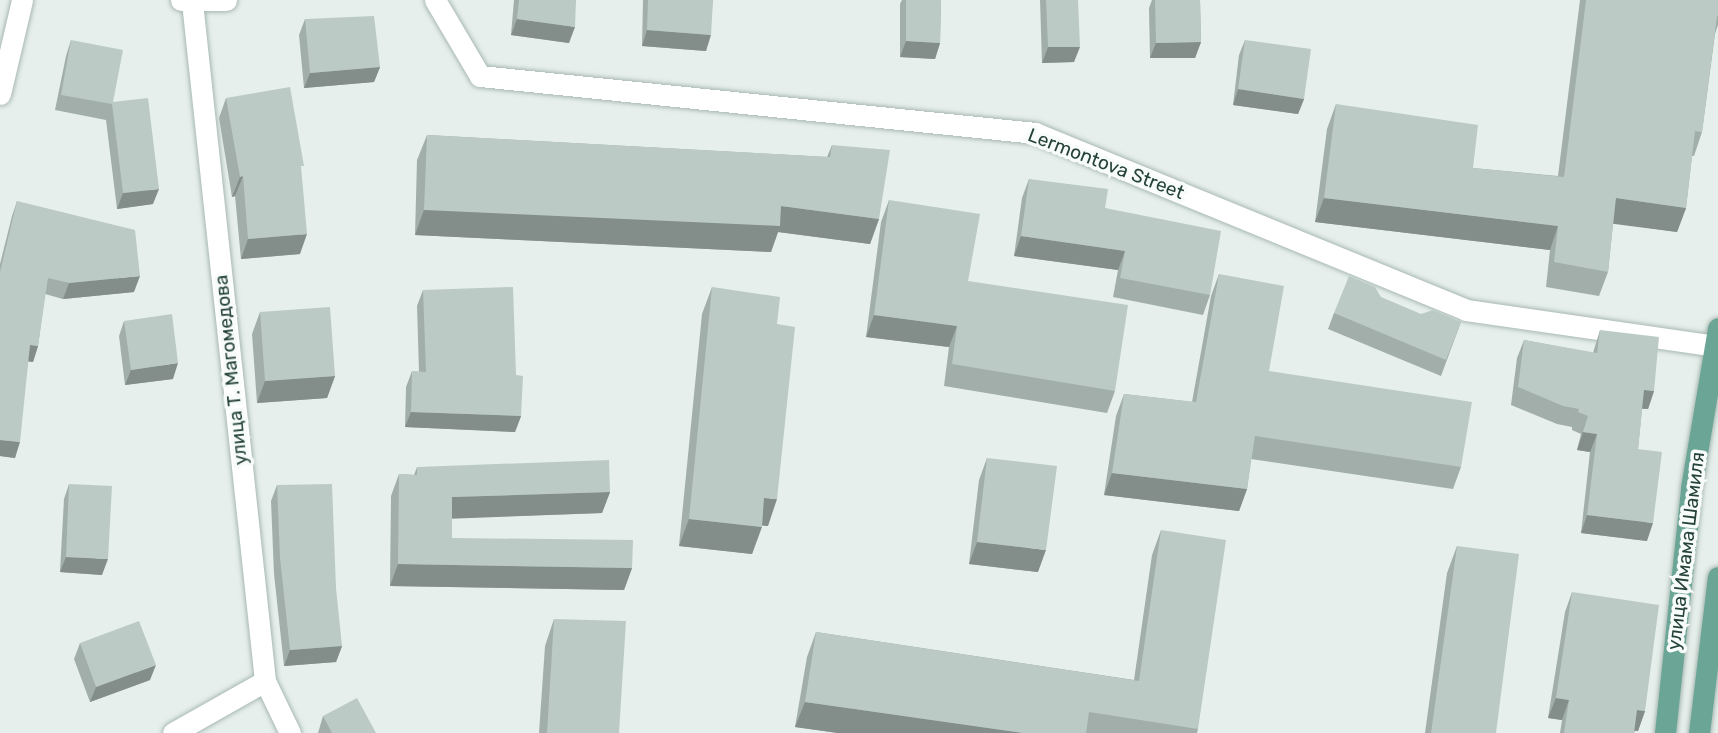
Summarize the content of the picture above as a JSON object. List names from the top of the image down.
{
  "streets": {
    "main road": ["улица Имама Шамиля"],
    "street": ["Lermontova Street", "улица Т. Магомедова"]
  },
  "crossings": [
    ["Lermontova Street", "улица Имама Шамиля"]
  ]
}
